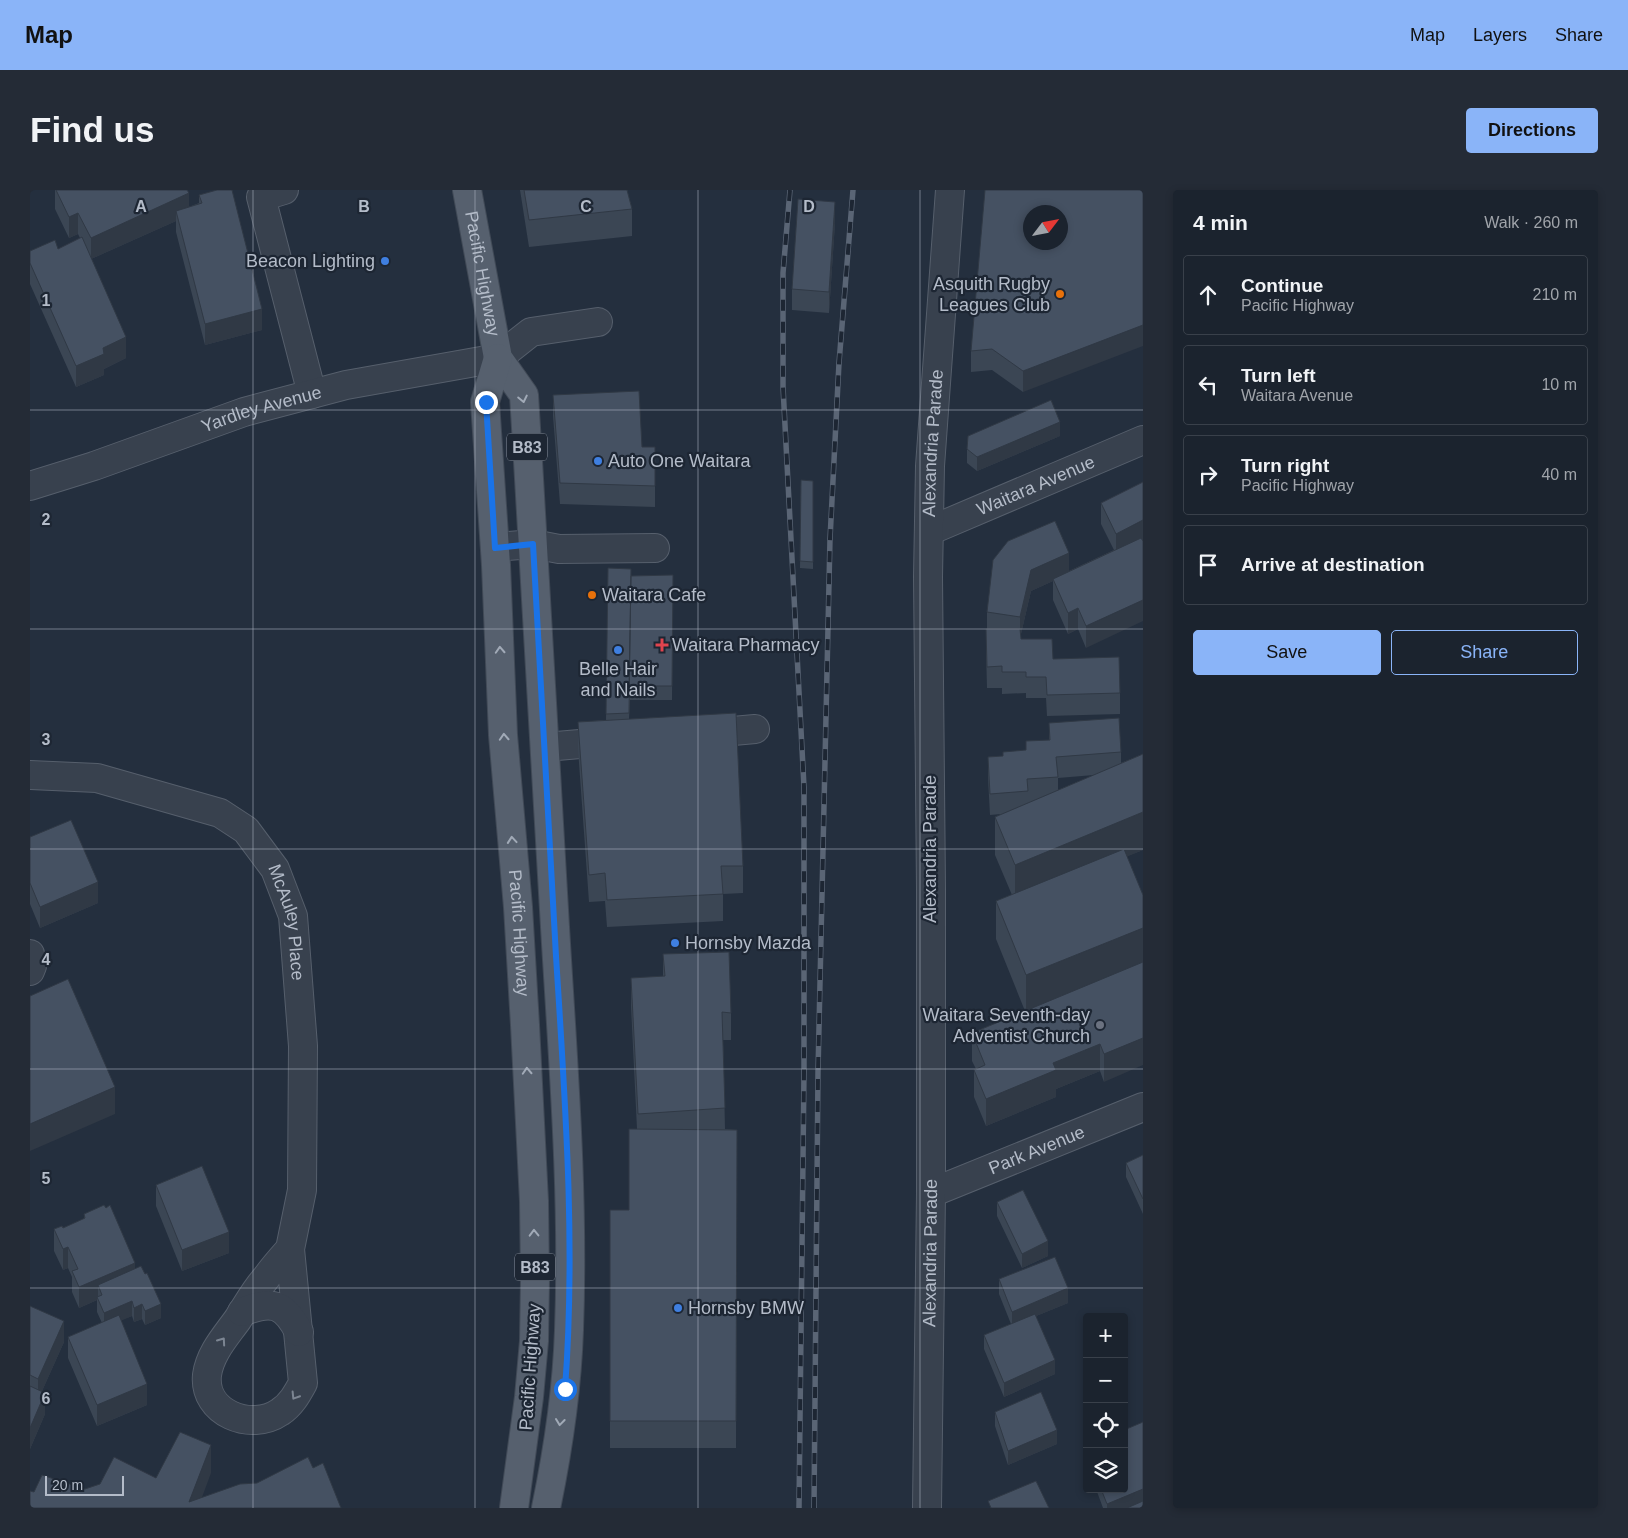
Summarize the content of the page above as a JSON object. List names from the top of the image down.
{
  "streets": {
    "main road": ["Pacific Highway", "B83"],
    "street": [
      "Yardley Avenue",
      "Alexandria Parade",
      "Waitara Avenue",
      "McAuley Place",
      "Park Avenue"
    ]
  },
  "crossings": [
    ["Pacific Highway", "Yardley Avenue"],
    ["Alexandria Parade", "Waitara Avenue"],
    ["Alexandria Parade", "Park Avenue"]
  ],
  "places": {
    "other": [
      "Beacon Lighting",
      "Asquith Rugby Leagues Club",
      "Auto One Waitara",
      "Waitara Cafe",
      "Belle Hair and Nails",
      "Hornsby Mazda",
      "Waitara Seventh-day Adventist Church",
      "Hornsby BMW"
    ],
    "health": ["Waitara Pharmacy"]
  },
  "scale_bar": "20 m",
  "north": "top right",
  "page": {
    "header": "Map",
    "nav": ["Map", "Layers", "Share"],
    "buttons": [
      "Directions",
      ["Save", "Share"]
    ],
    "title": "Find us",
    "heading": ["4 min", "Walk · 260 m"],
    "list": [
      ["Continue", "Pacific Highway", "210 m"],
      ["Turn left", "Waitara Avenue", "10 m"],
      ["Turn right", "Pacific Highway", "40 m"],
      "Arrive at destination"
    ],
    "map_buttons": ["+", "−"],
    "scale": "20 m"
  },
  "grid": {
    "columns": [
      "A",
      "B",
      "C",
      "D"
    ],
    "rows": [
      "1",
      "2",
      "3",
      "4",
      "5",
      "6"
    ]
  }
}
